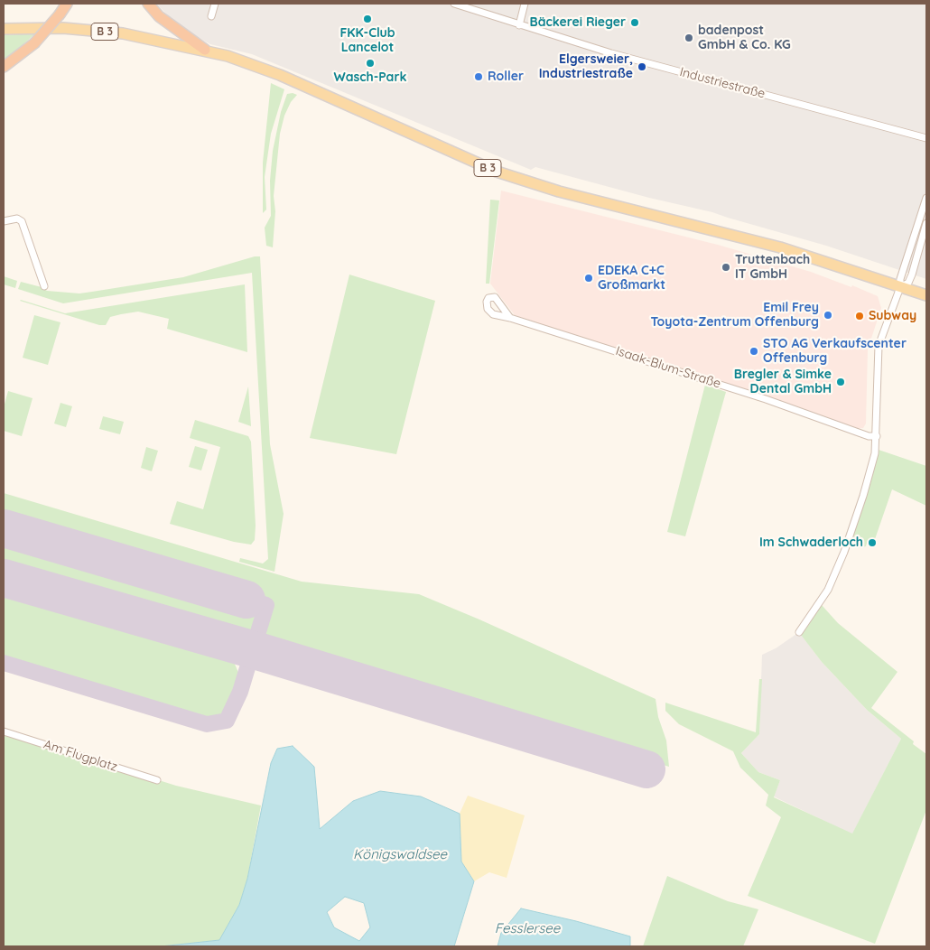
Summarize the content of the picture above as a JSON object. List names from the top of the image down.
{
  "streets": {
    "main road": ["B 3"],
    "street": ["Industriestraße", "Isaak-Blum-Straße", "Am Flugplatz"]
  },
  "water": ["Königswaldsee", "Fesslersee"],
  "places": [
    "FKK-Club Lancelot",
    "Bäckerei Rieger",
    "badenpost GmbH & Co. KG",
    "Wasch-Park",
    "Elgersweier, Industriestraße",
    "Roller",
    "Truttenbach IT GmbH",
    "EDEKA C+C Großmarkt",
    "Emil Frey Toyota-Zentrum Offenburg",
    "Subway",
    "STO AG Verkaufscenter Offenburg",
    "Bregler & Simke Dental GmbH",
    "Im Schwaderloch"
  ]
}
